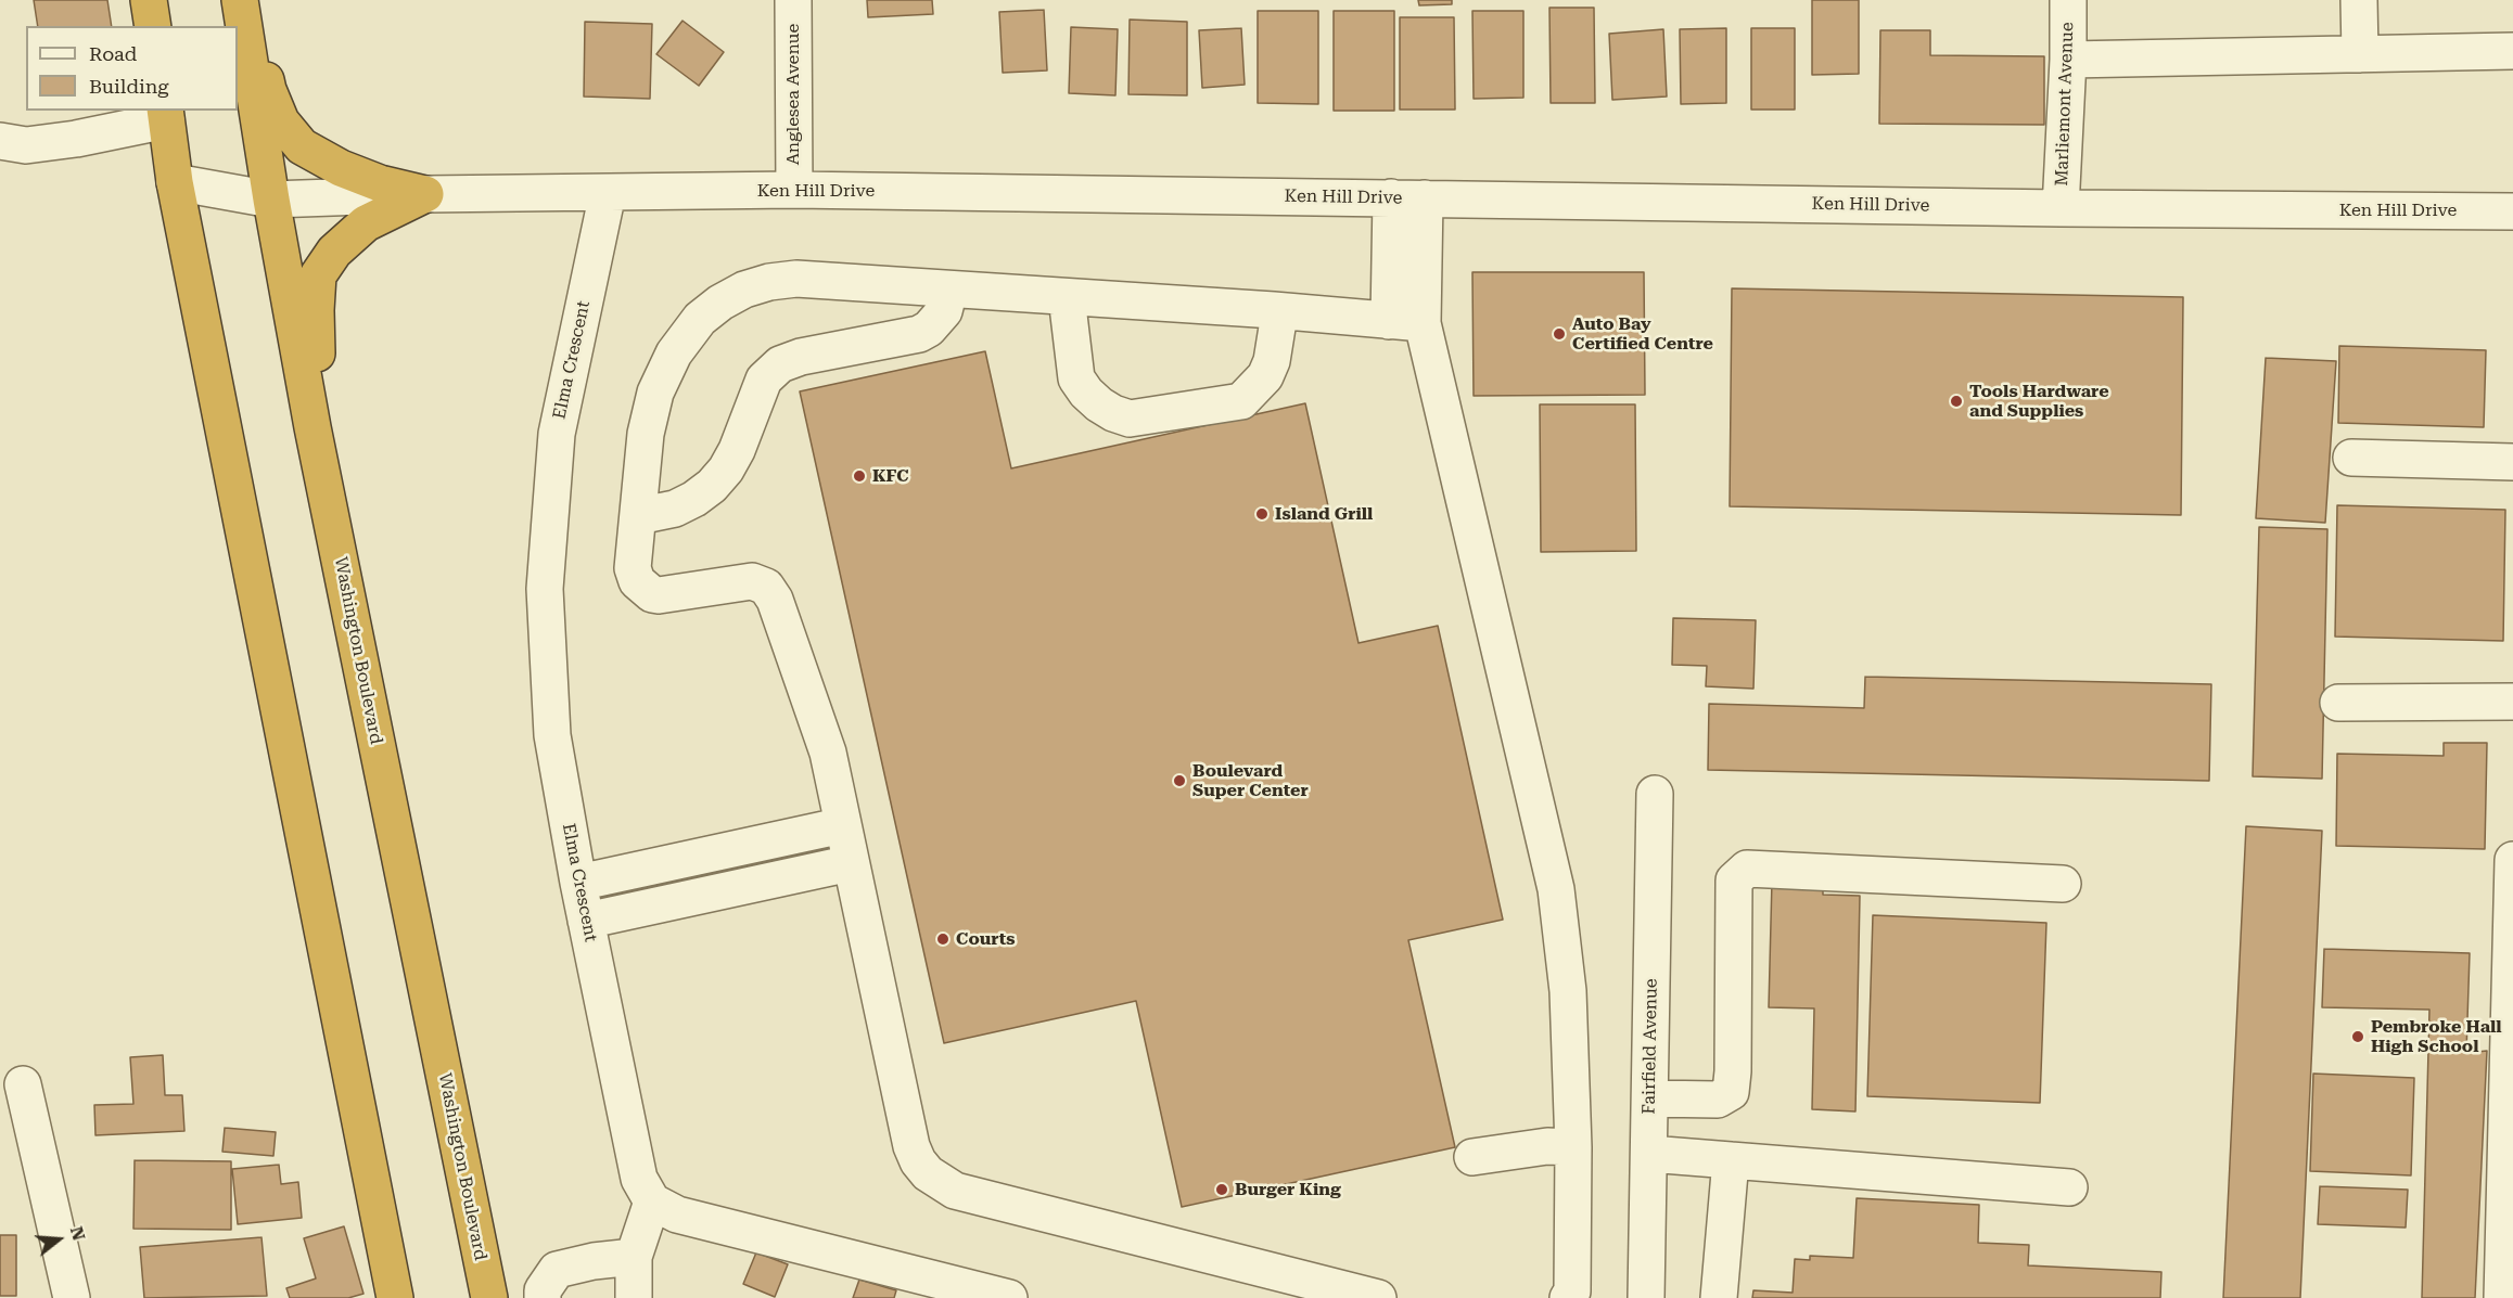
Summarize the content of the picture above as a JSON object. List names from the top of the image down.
{
  "streets": {
    "highway": ["Washington Boulevard"],
    "street": [
      "Anglesea Avenue",
      "Marliemont Avenue",
      "Ken Hill Drive",
      "Elma Crescent",
      "Fairfield Avenue"
    ]
  },
  "crossings": [
    ["Anglesea Avenue", "Ken Hill Drive"],
    ["Marliemont Avenue", "Ken Hill Drive"],
    ["Ken Hill Drive", "Elma Crescent"],
    ["Ken Hill Drive", "Washington Boulevard"]
  ],
  "places": [
    "Auto Bay Certified Centre",
    "Tools Hardware and Supplies",
    "KFC",
    "Island Grill",
    "Boulevard Super Center",
    "Courts",
    "Pembroke Hall High School",
    "Burger King"
  ],
  "legend": ["Road", "Building"],
  "north": "right"
}
